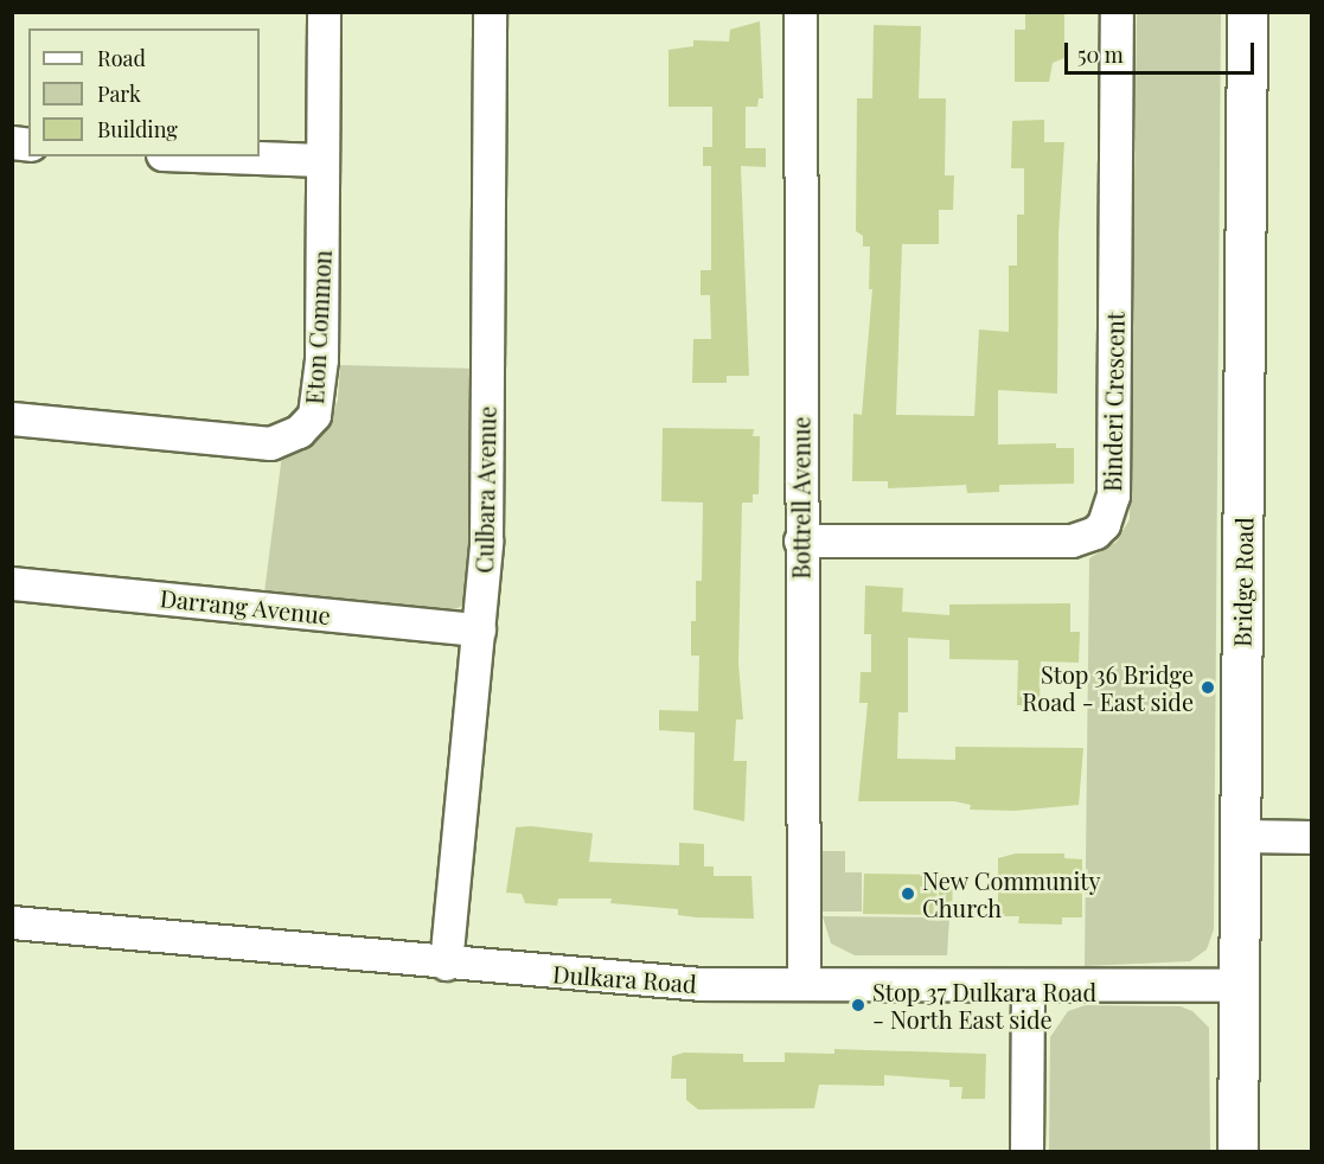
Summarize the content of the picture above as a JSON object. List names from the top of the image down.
{
  "streets": {
    "main road": ["Bridge Road"],
    "street": [
      "Eton Common",
      "Binderi Crescent",
      "Culbara Avenue",
      "Bottrell Avenue",
      "Darrang Avenue",
      "Dulkara Road"
    ]
  },
  "crossings": [
    ["Binderi Crescent", "Bottrell Avenue"],
    ["Culbara Avenue", "Darrang Avenue"],
    ["Culbara Avenue", "Dulkara Road"],
    ["Bottrell Avenue", "Dulkara Road"],
    ["Bridge Road", "Dulkara Road"]
  ],
  "places": ["Stop 36 Bridge Road - East side", "New Community Church", "Stop 37 Dulkara Road - North East side"],
  "legend": ["Road", "Park", "Building"],
  "scale_bar": "50 m"
}
